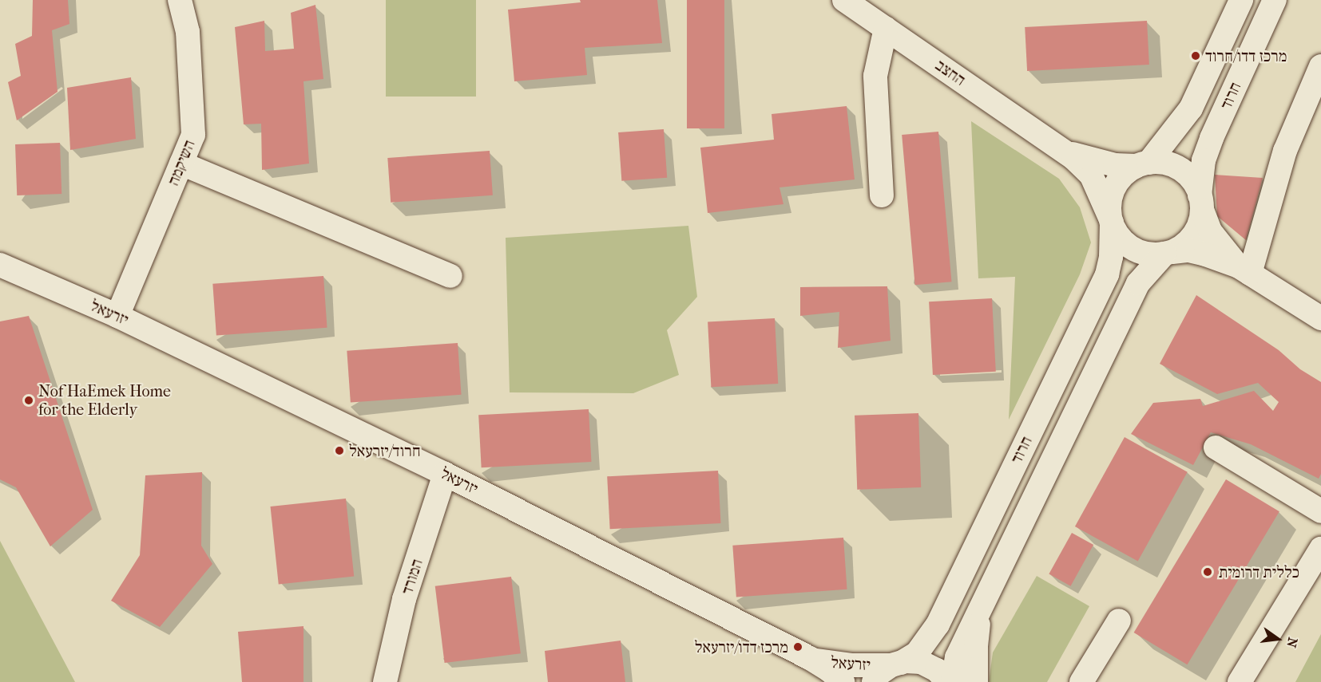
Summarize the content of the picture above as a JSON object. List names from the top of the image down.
{
  "streets": {
    "street": [
      "החצב",
      "חרוד",
      "השיקמה",
      "יזרעאל",
      "המורד"
    ]
  },
  "crossings": [
    ["החצב", "חרוד"],
    ["חרוד", "יזרעאל"],
    ["השיקמה", "יזרעאל"],
    ["יזרעאל", "המורד"]
  ],
  "places": [
    "מרכז דדו/חרוד",
    "Nof HaEmek Home for the Elderly",
    "חרוד/יזרעאל",
    "כללית דרומית",
    "מרכז דדו/יזרעאל"
  ],
  "north": "right"
}
